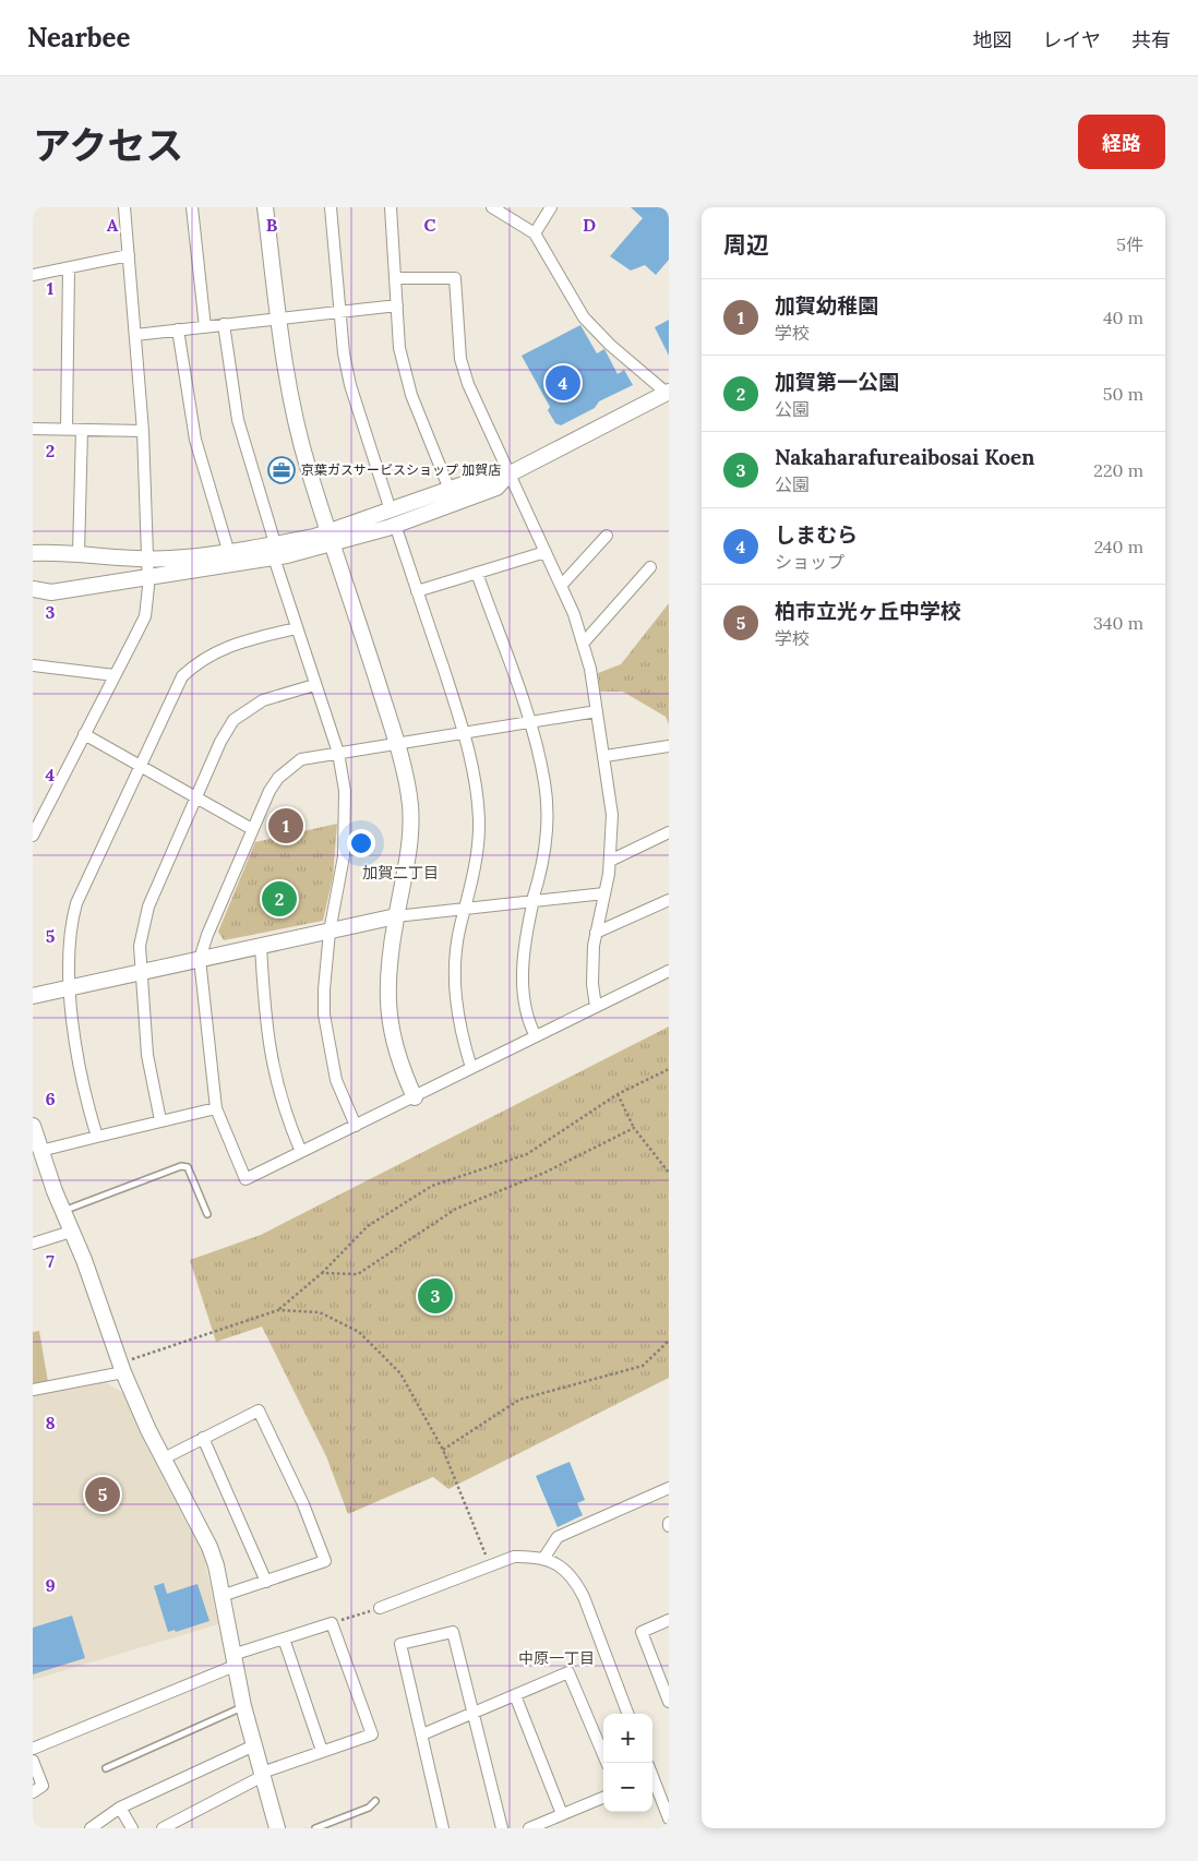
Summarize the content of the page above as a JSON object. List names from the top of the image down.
{
  "districts": ["加賀二丁目", "中原一丁目"],
  "places": {
    "office": ["京葉ガスサービスショップ 加賀店"]
  },
  "page": {
    "header": "Nearbee",
    "nav": ["地図", "レイヤ", "共有"],
    "title": "アクセス",
    "buttons": "経路",
    "heading": ["周辺", "5件"],
    "list": [
      {
        "mark": "1",
        "name": "加賀幼稚園",
        "note": "学校",
        "value": "40 m"
      },
      {
        "mark": "2",
        "name": "加賀第一公園",
        "note": "公園",
        "value": "50 m"
      },
      {
        "mark": "3",
        "name": "Nakaharafureaibosai Koen",
        "note": "公園",
        "value": "220 m"
      },
      {
        "mark": "4",
        "name": "しまむら",
        "note": "ショップ",
        "value": "240 m"
      },
      {
        "mark": "5",
        "name": "柏市立光ヶ丘中学校",
        "note": "学校",
        "value": "340 m"
      }
    ],
    "pins": [
      "4",
      "1",
      "2",
      "3",
      "5"
    ],
    "map_buttons": ["+", "−"]
  },
  "grid": {
    "columns": [
      "A",
      "B",
      "C",
      "D"
    ],
    "rows": [
      "1",
      "2",
      "3",
      "4",
      "5",
      "6",
      "7",
      "8",
      "9"
    ]
  }
}
